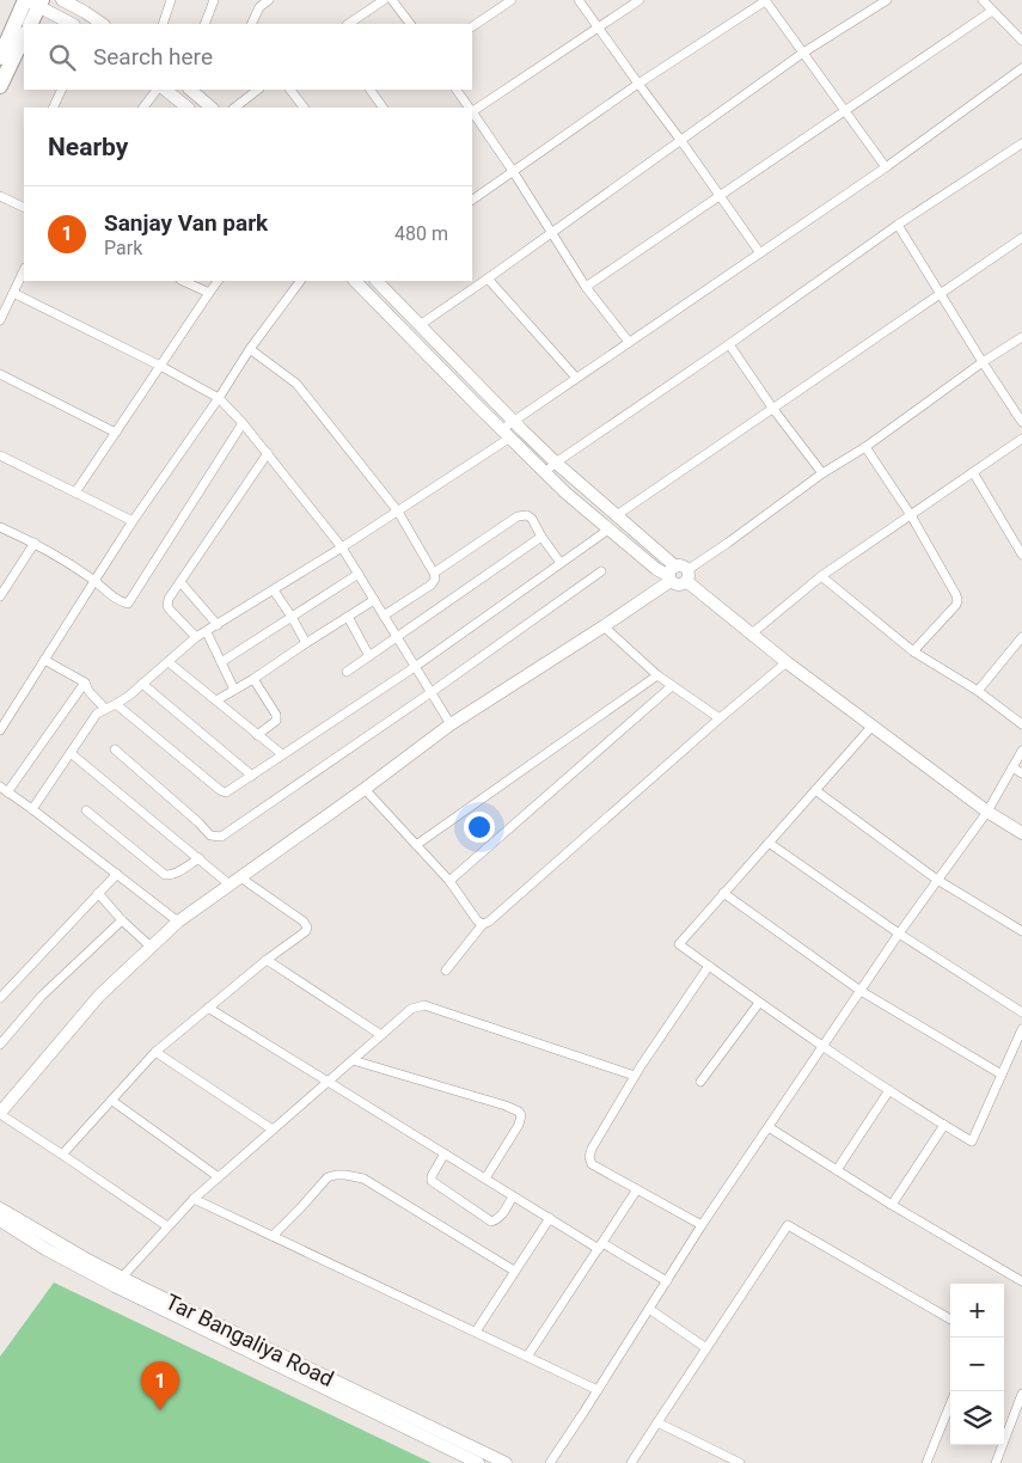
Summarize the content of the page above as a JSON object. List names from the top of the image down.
{
  "streets": {
    "street": ["Tar Bangaliya Road"]
  },
  "page": {
    "search": "Search here",
    "heading": "Nearby",
    "list": [
      {
        "mark": "1",
        "name": "Sanjay Van park",
        "note": "Park",
        "value": "480 m"
      }
    ],
    "map_buttons": ["+", "−"],
    "pins": "1"
  }
}
